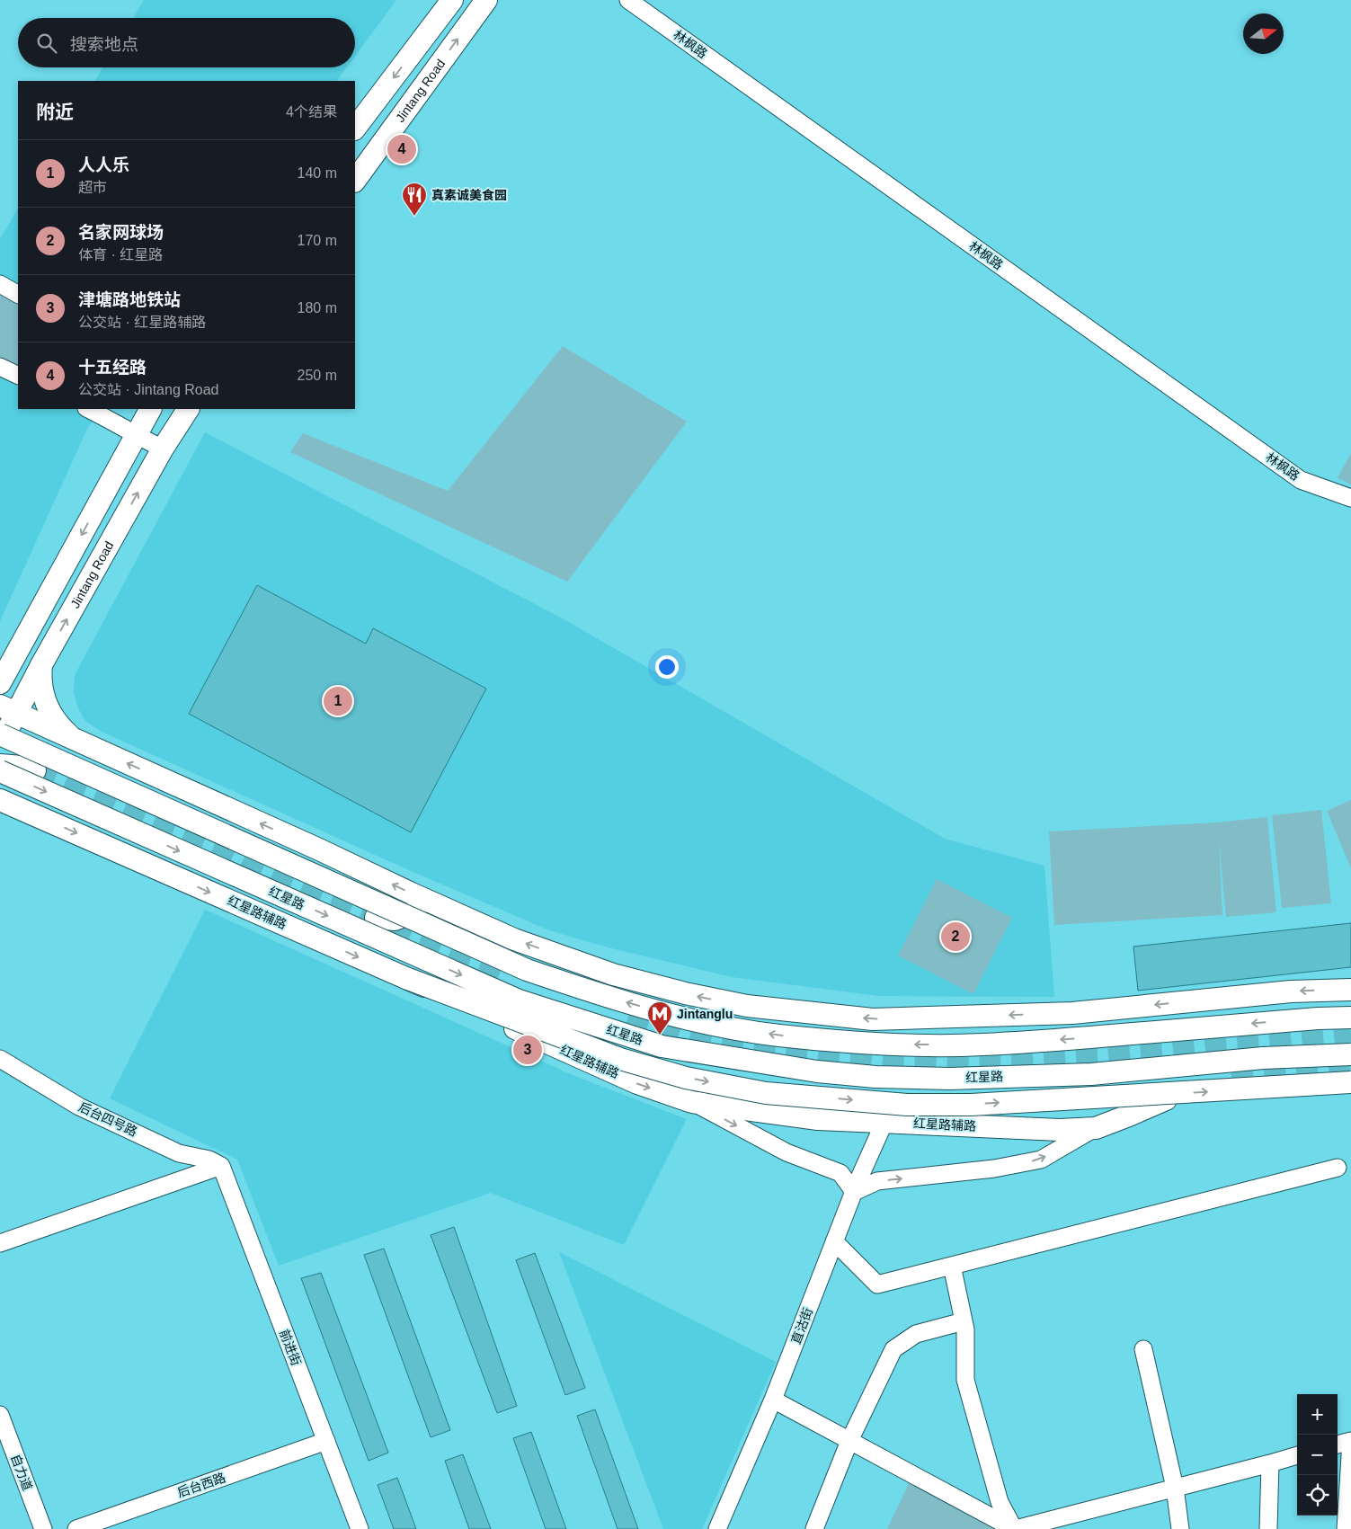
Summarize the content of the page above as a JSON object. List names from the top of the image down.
{
  "streets": {
    "main road": ["Jintang Road", "红星路", "红星路辅路"],
    "street": [
      "林枫路",
      "后台四号路",
      "直沽街",
      "前进街",
      "自力道",
      "后台西路"
    ]
  },
  "crossings": [
    ["红星路辅路", "直沽街"],
    ["后台四号路", "前进街"],
    ["前进街", "后台西路"]
  ],
  "places": {
    "restaurant": ["真素诚美食园"],
    "metro station": ["Jintanglu"]
  },
  "north": "right",
  "page": {
    "search": "搜索地点",
    "heading": ["附近", "4个结果"],
    "pins": [
      "4",
      "1",
      "2",
      "3"
    ],
    "list": [
      {
        "mark": "1",
        "name": "人人乐",
        "note": "超市",
        "value": "140 m"
      },
      {
        "mark": "2",
        "name": "名家网球场",
        "note": "体育 · 红星路",
        "value": "170 m"
      },
      {
        "mark": "3",
        "name": "津塘路地铁站",
        "note": "公交站 · 红星路辅路",
        "value": "180 m"
      },
      {
        "mark": "4",
        "name": "十五经路",
        "note": "公交站 · Jintang Road",
        "value": "250 m"
      }
    ],
    "map_buttons": ["+", "−"]
  }
}
